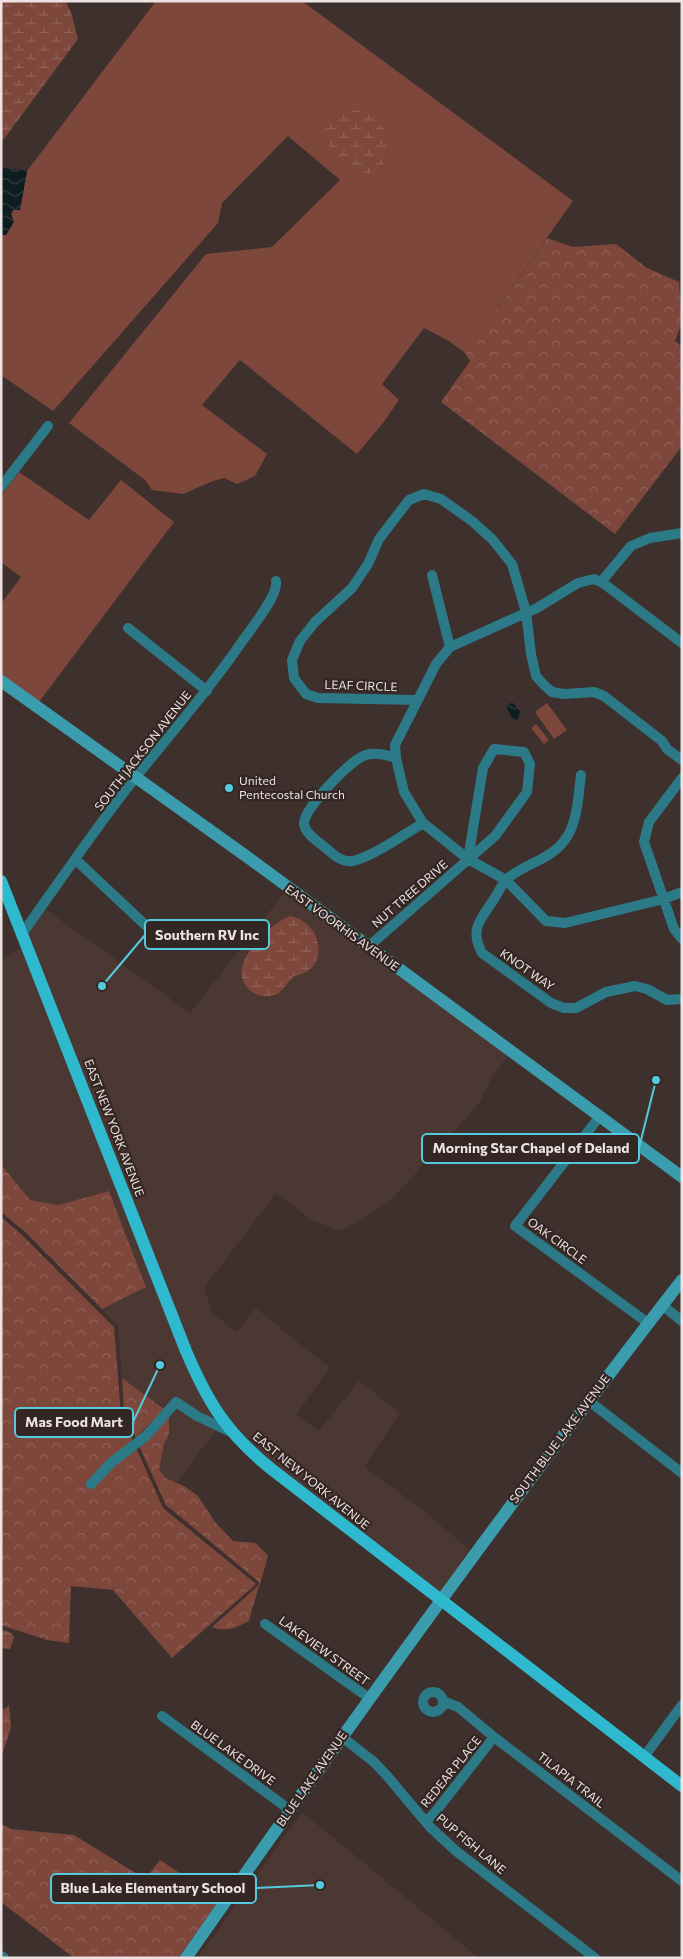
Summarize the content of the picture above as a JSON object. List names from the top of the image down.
{
  "streets": {
    "main road": [
      "EAST VOORHIS AVENUE",
      "EAST NEW YORK AVENUE",
      "SOUTH BLUE LAKE AVENUE",
      "BLUE LAKE AVENUE"
    ],
    "street": [
      "LEAF CIRCLE",
      "SOUTH JACKSON AVENUE",
      "NUT TREE DRIVE",
      "KNOT WAY",
      "OAK CIRCLE",
      "LAKEVIEW STREET",
      "BLUE LAKE DRIVE",
      "REDEAR PLACE",
      "TILAPIA TRAIL",
      "PUP FISH LANE"
    ]
  },
  "crossings": [
    ["SOUTH JACKSON AVENUE", "EAST VOORHIS AVENUE"],
    ["SOUTH JACKSON AVENUE", "EAST NEW YORK AVENUE"],
    ["NUT TREE DRIVE", "EAST VOORHIS AVENUE"],
    ["EAST VOORHIS AVENUE", "OAK CIRCLE"],
    ["EAST NEW YORK AVENUE", "SOUTH BLUE LAKE AVENUE"],
    ["EAST NEW YORK AVENUE", "BLUE LAKE AVENUE"],
    ["OAK CIRCLE", "SOUTH BLUE LAKE AVENUE"],
    ["SOUTH BLUE LAKE AVENUE", "BLUE LAKE AVENUE"],
    ["LAKEVIEW STREET", "BLUE LAKE AVENUE"],
    ["BLUE LAKE DRIVE", "BLUE LAKE AVENUE"],
    ["REDEAR PLACE", "TILAPIA TRAIL"],
    ["REDEAR PLACE", "PUP FISH LANE"],
    ["BLUE LAKE AVENUE", "PUP FISH LANE"]
  ],
  "places": [
    "United Pentecostal Church",
    "Southern RV Inc",
    "Morning Star Chapel of Deland",
    "Mas Food Mart",
    "Blue Lake Elementary School"
  ]
}
